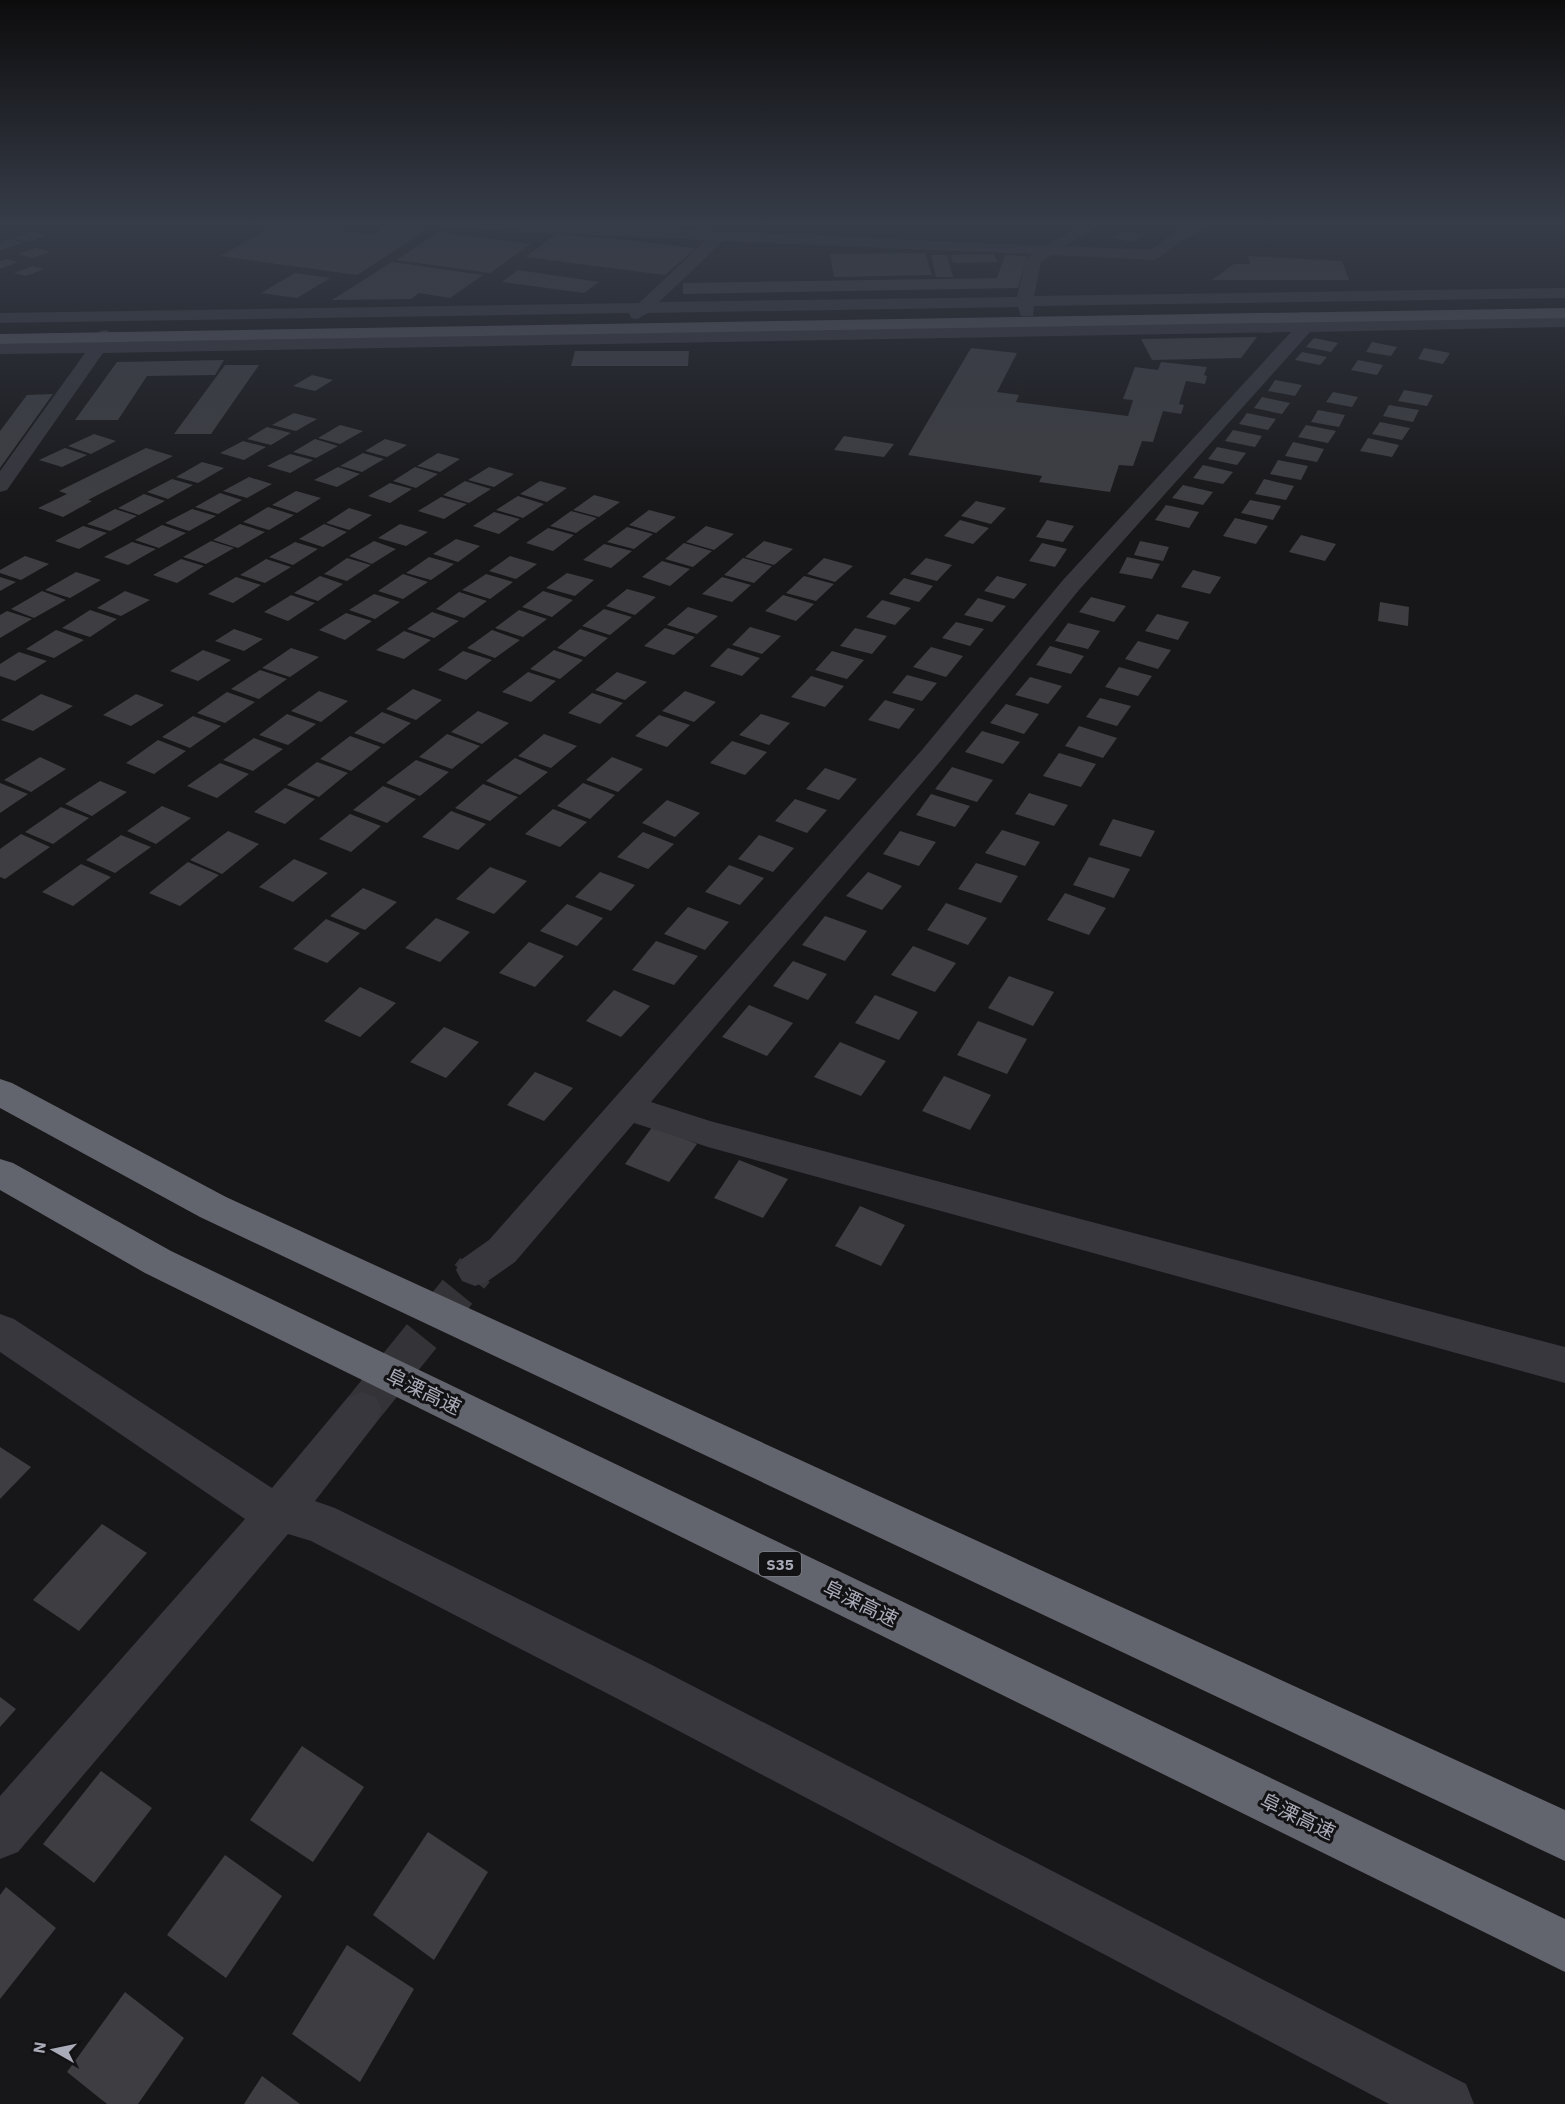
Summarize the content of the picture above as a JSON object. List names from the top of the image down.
{
  "streets": {
    "highway": ["阜溧高速", "S35"]
  },
  "north": "left"
}
